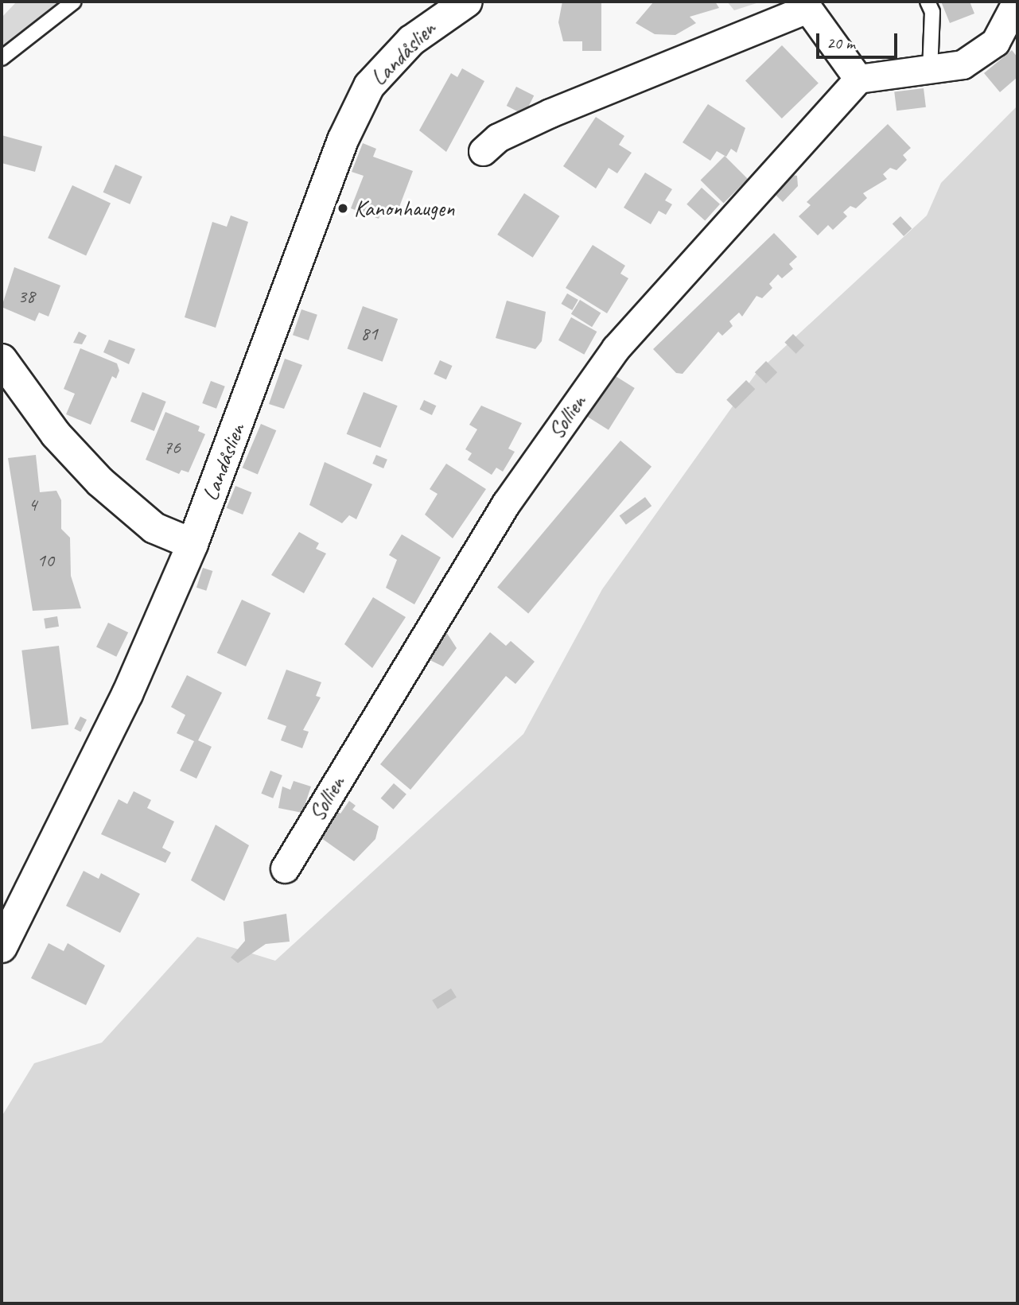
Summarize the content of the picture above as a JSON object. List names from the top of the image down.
{
  "streets": {
    "street": ["Landåslien", "Sollien"]
  },
  "places": ["Kanonhaugen"],
  "house_numbers": [
    "38",
    "81",
    "76",
    "4",
    "10"
  ],
  "scale_bar": "20 m"
}
